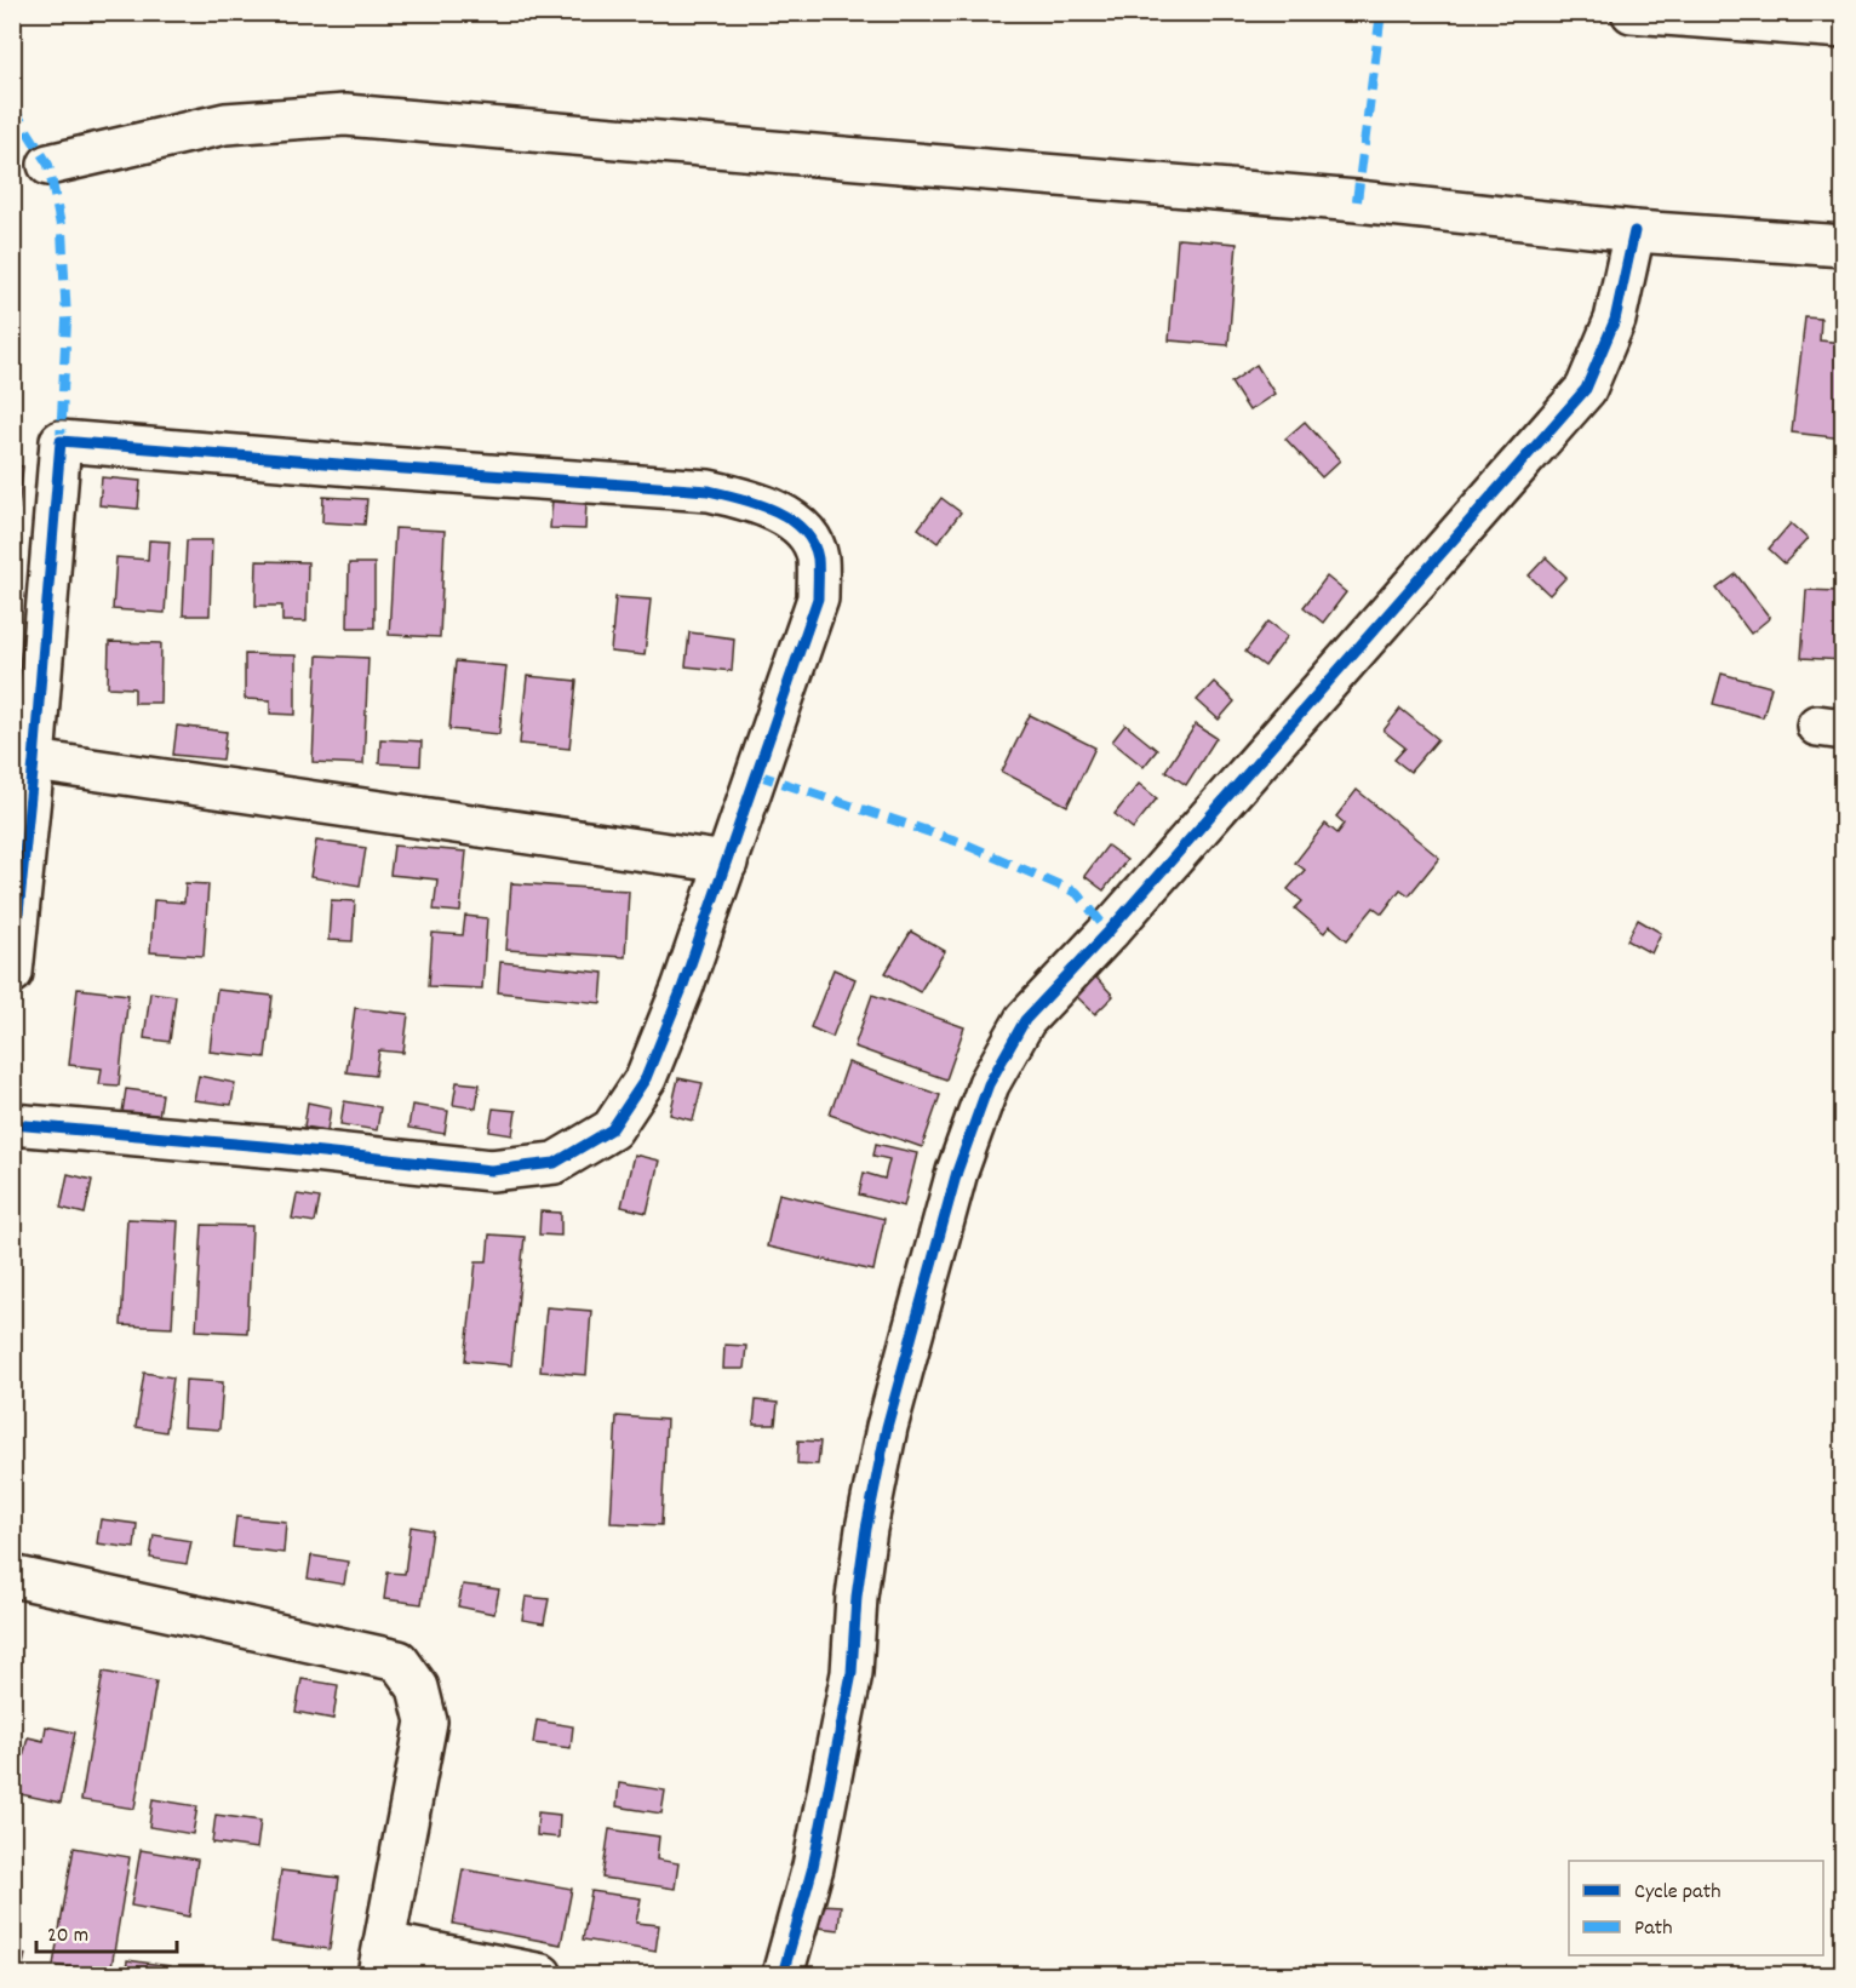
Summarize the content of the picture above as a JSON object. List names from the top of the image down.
{
  "legend": ["Cycle path", "Path"],
  "scale_bar": "20 m"
}
